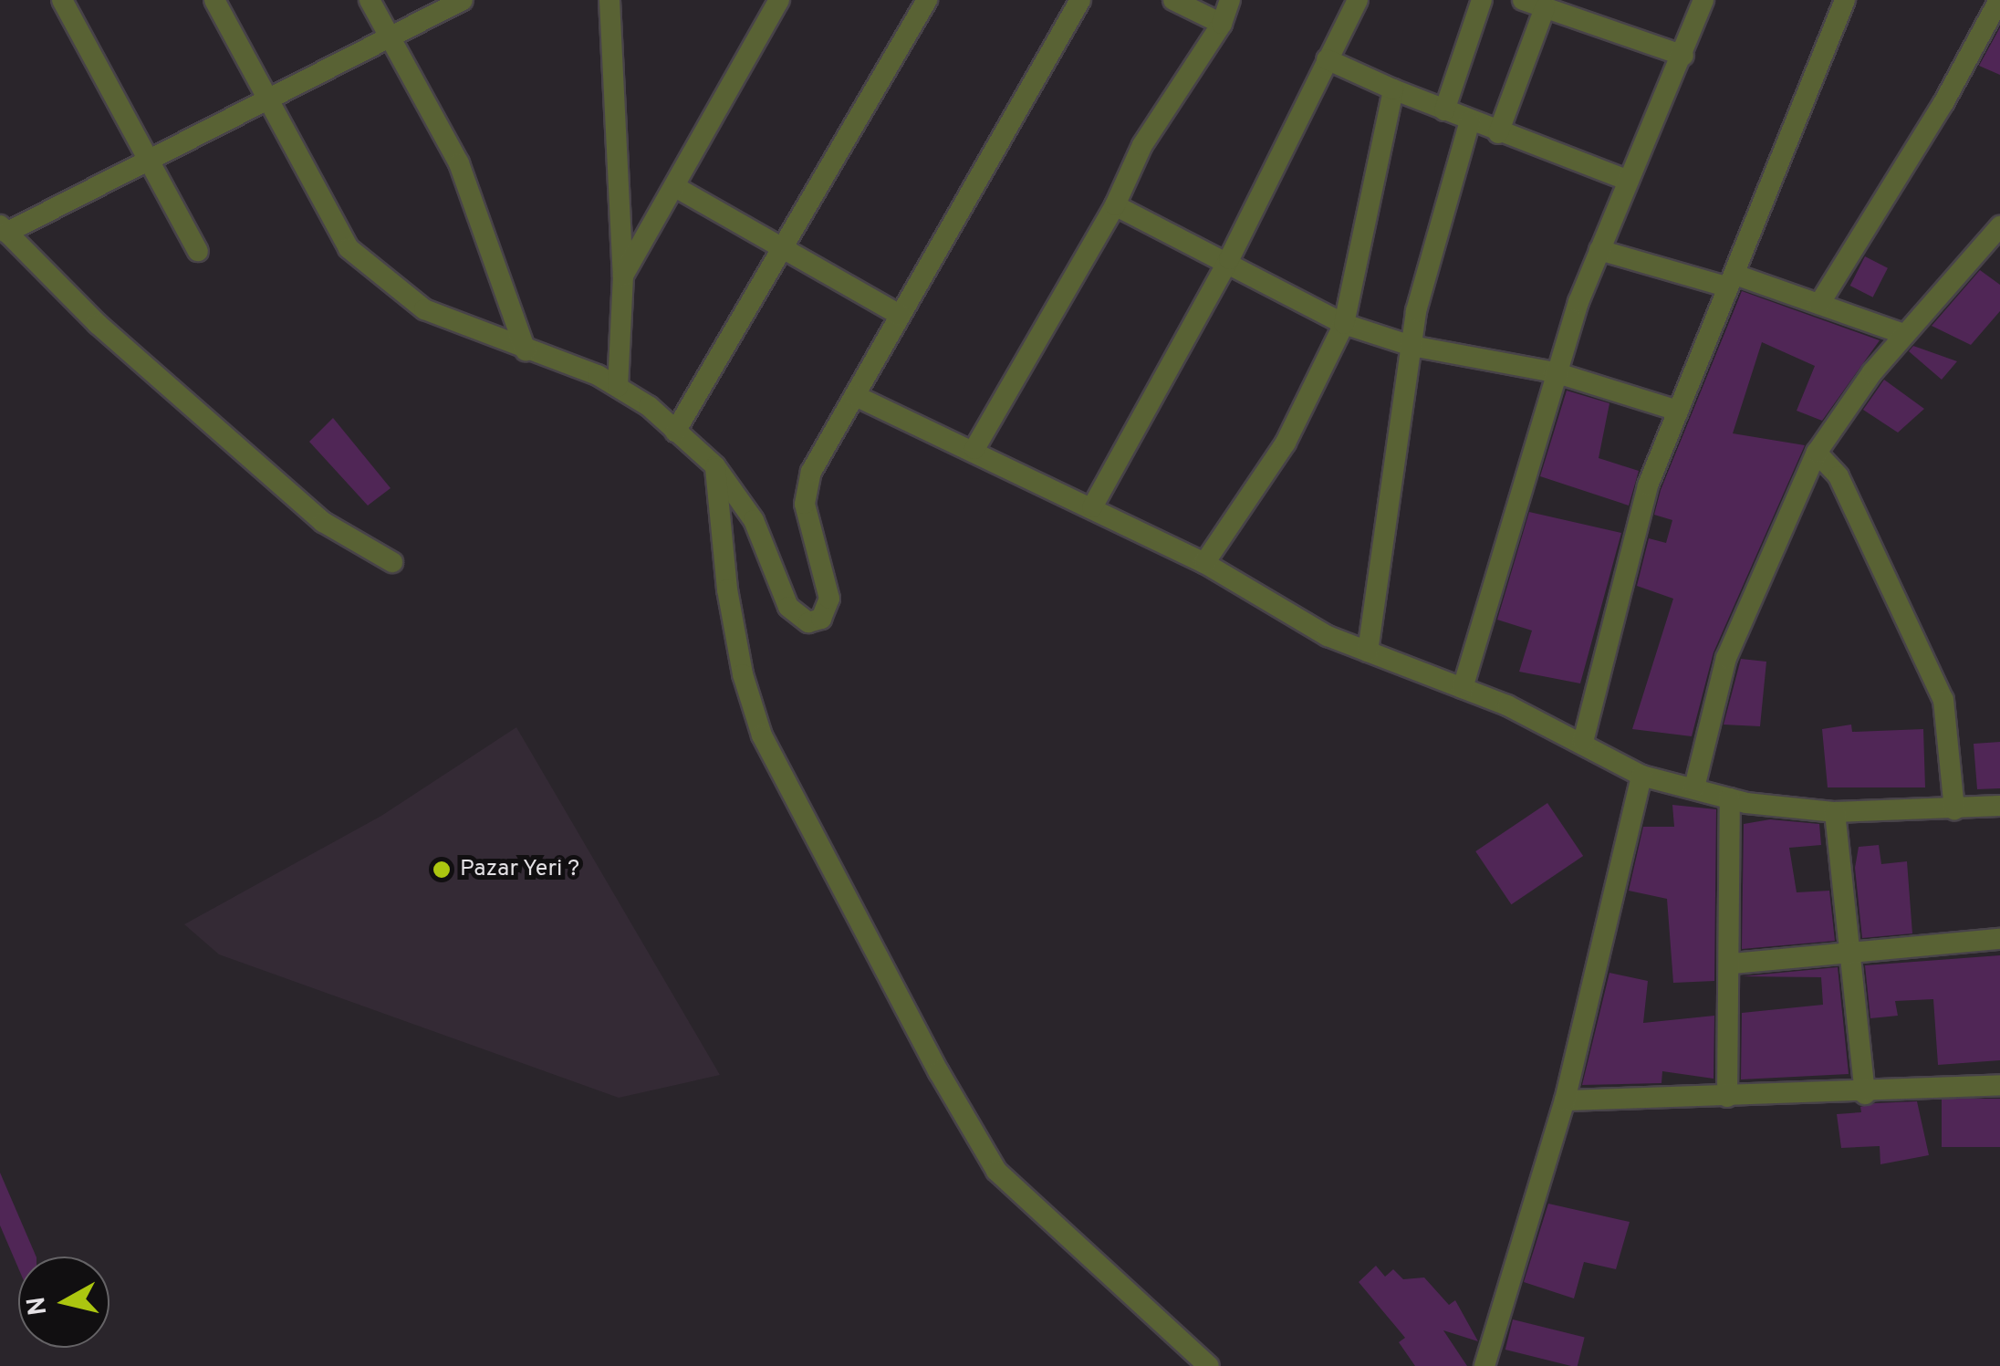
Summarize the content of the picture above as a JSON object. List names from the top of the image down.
{
  "places": ["Pazar Yeri ?"],
  "north": "left"
}
